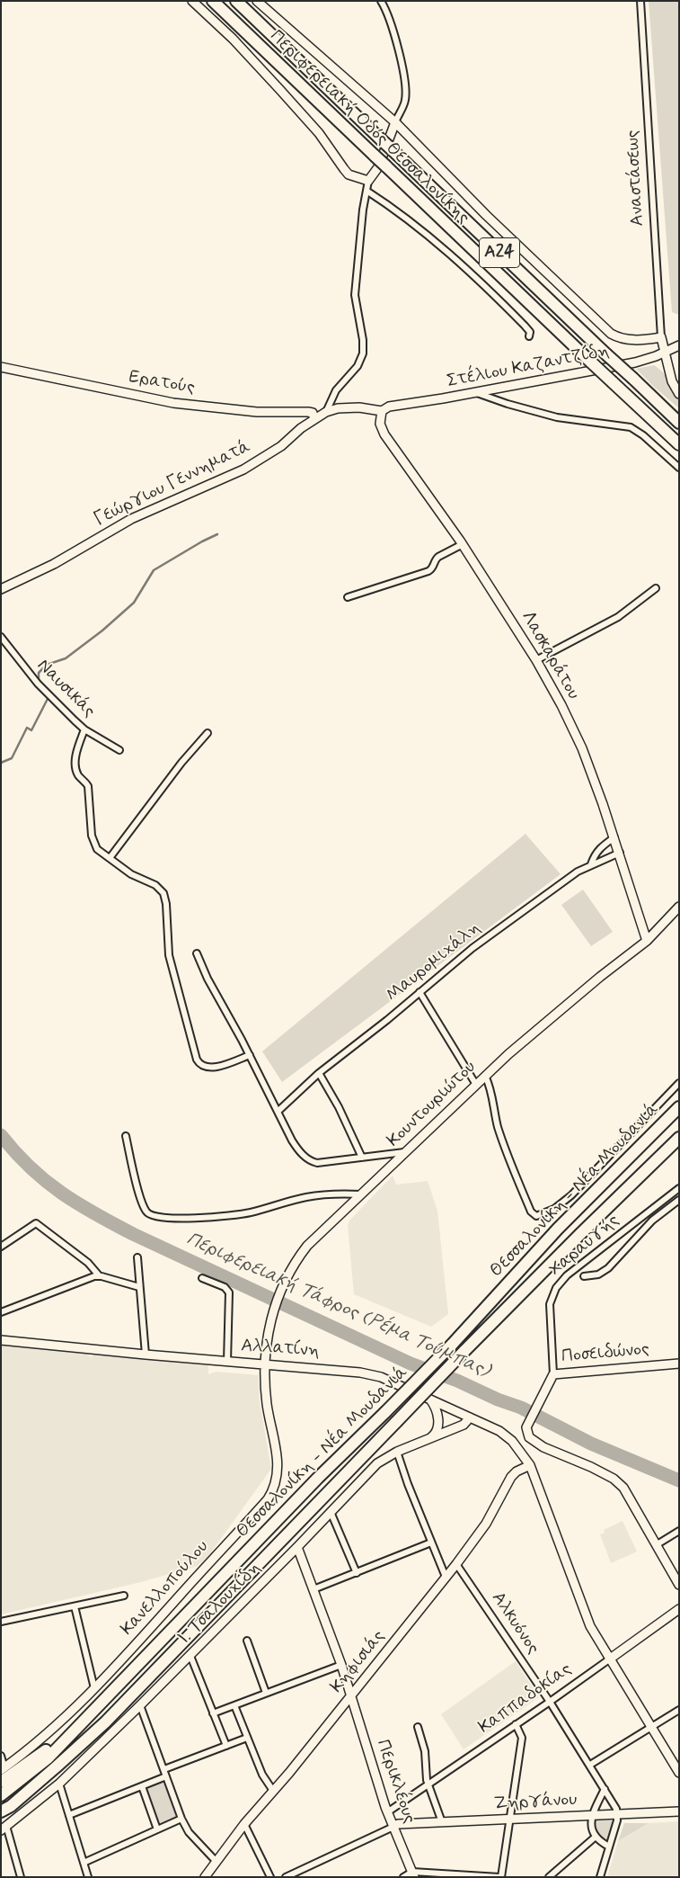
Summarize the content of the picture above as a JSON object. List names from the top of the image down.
{
  "streets": {
    "highway": ["Περιφερειακή Οδός Θεσσαλονίκης", "Α24", "Θεσσαλονίκη - Νέα Μουδανιά"],
    "street": [
      "Αναστάσεως",
      "Στέλιου Καζαντζίδη",
      "Ερατούς",
      "Γεώργιου Γεννηματά",
      "Λασκαράτου",
      "Ναυσικάς",
      "Μαυρομιχάλη",
      "Κουντουριώτου",
      "Χαραυγής",
      "Αλλατίνη",
      "Ποσειδώνος",
      "Κανελλοπούλου",
      "Ι. Τσαλουχίδη",
      "Αλκυόνος",
      "Κηφισιάς",
      "Καππαδοκίας",
      "Περικλέους",
      "Ζηργάνου"
    ]
  },
  "crossings": [
    ["Αναστάσεως", "Στέλιου Καζαντζίδη"],
    ["Στέλιου Καζαντζίδη", "Γεώργιου Γεννηματά"],
    ["Στέλιου Καζαντζίδη", "Λασκαράτου"],
    ["Ερατούς", "Γεώργιου Γεννηματά"],
    ["Γεώργιου Γεννηματά", "Λασκαράτου"],
    ["Λασκαράτου", "Μαυρομιχάλη"],
    ["Λασκαράτου", "Κουντουριώτου"],
    ["Κουντουριώτου", "Αλλατίνη"],
    ["Κουντουριώτου", "Κανελλοπούλου"],
    ["Θεσσαλονίκη - Νέα Μουδανιά", "Ι. Τσαλουχίδη"],
    ["Χαραυγής", "Ποσειδώνος"],
    ["Αλλατίνη", "Κανελλοπούλου"],
    ["Αλλατίνη", "Ι. Τσαλουχίδη"],
    ["Αλλατίνη", "Κηφισιάς"],
    ["Αλλατίνη", "Καππαδοκίας"],
    ["Ι. Τσαλουχίδη", "Περικλέους"],
    ["Αλκυόνος", "Κηφισιάς"],
    ["Αλκυόνος", "Καππαδοκίας"],
    ["Αλκυόνος", "Ζηργάνου"],
    ["Κηφισιάς", "Περικλέους"],
    ["Καππαδοκίας", "Περικλέους"],
    ["Περικλέους", "Ζηργάνου"]
  ],
  "water": ["Περιφερειακή Τάφρος (Ρέμα Τούμπας)"]
}
